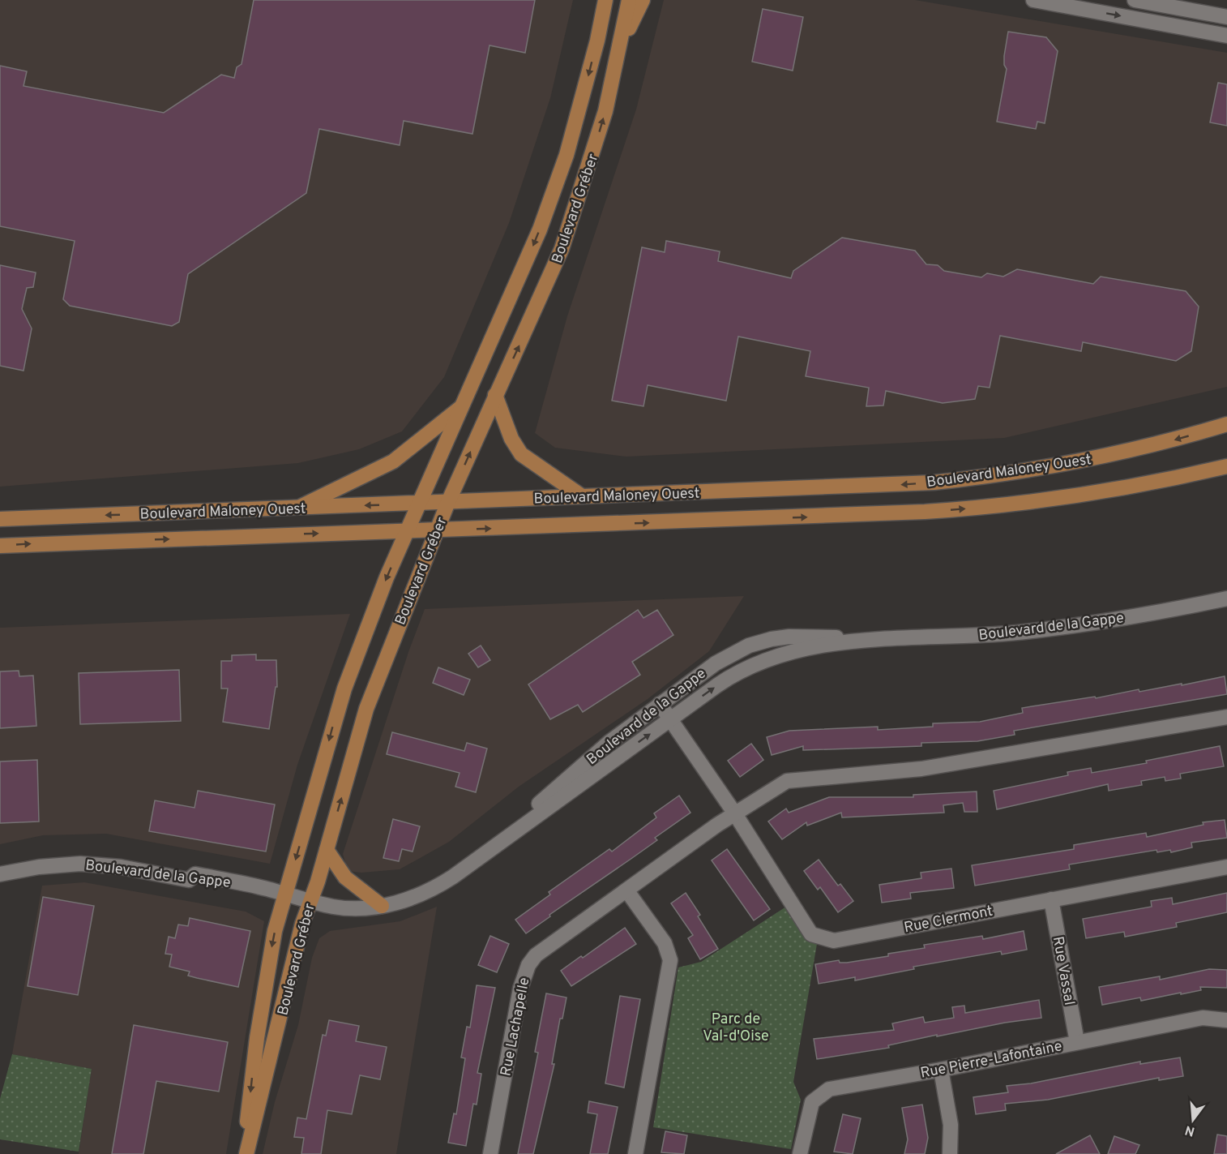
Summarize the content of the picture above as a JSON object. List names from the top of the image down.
{
  "streets": {
    "main road": ["Boulevard Gréber", "Boulevard Maloney Ouest"],
    "street": [
      "Boulevard de la Gappe",
      "Rue Clermont",
      "Rue Vassal",
      "Rue Lachapelle",
      "Rue Pierre-Lafontaine"
    ]
  },
  "crossings": [
    ["Boulevard Gréber", "Boulevard Maloney Ouest"],
    ["Boulevard Gréber", "Boulevard de la Gappe"],
    ["Boulevard de la Gappe", "Rue Clermont"],
    ["Rue Clermont", "Rue Vassal"],
    ["Rue Clermont", "Rue Lachapelle"],
    ["Rue Vassal", "Rue Pierre-Lafontaine"]
  ],
  "parks": ["Parc de Val-d'Oise"],
  "north": "bottom"
}
